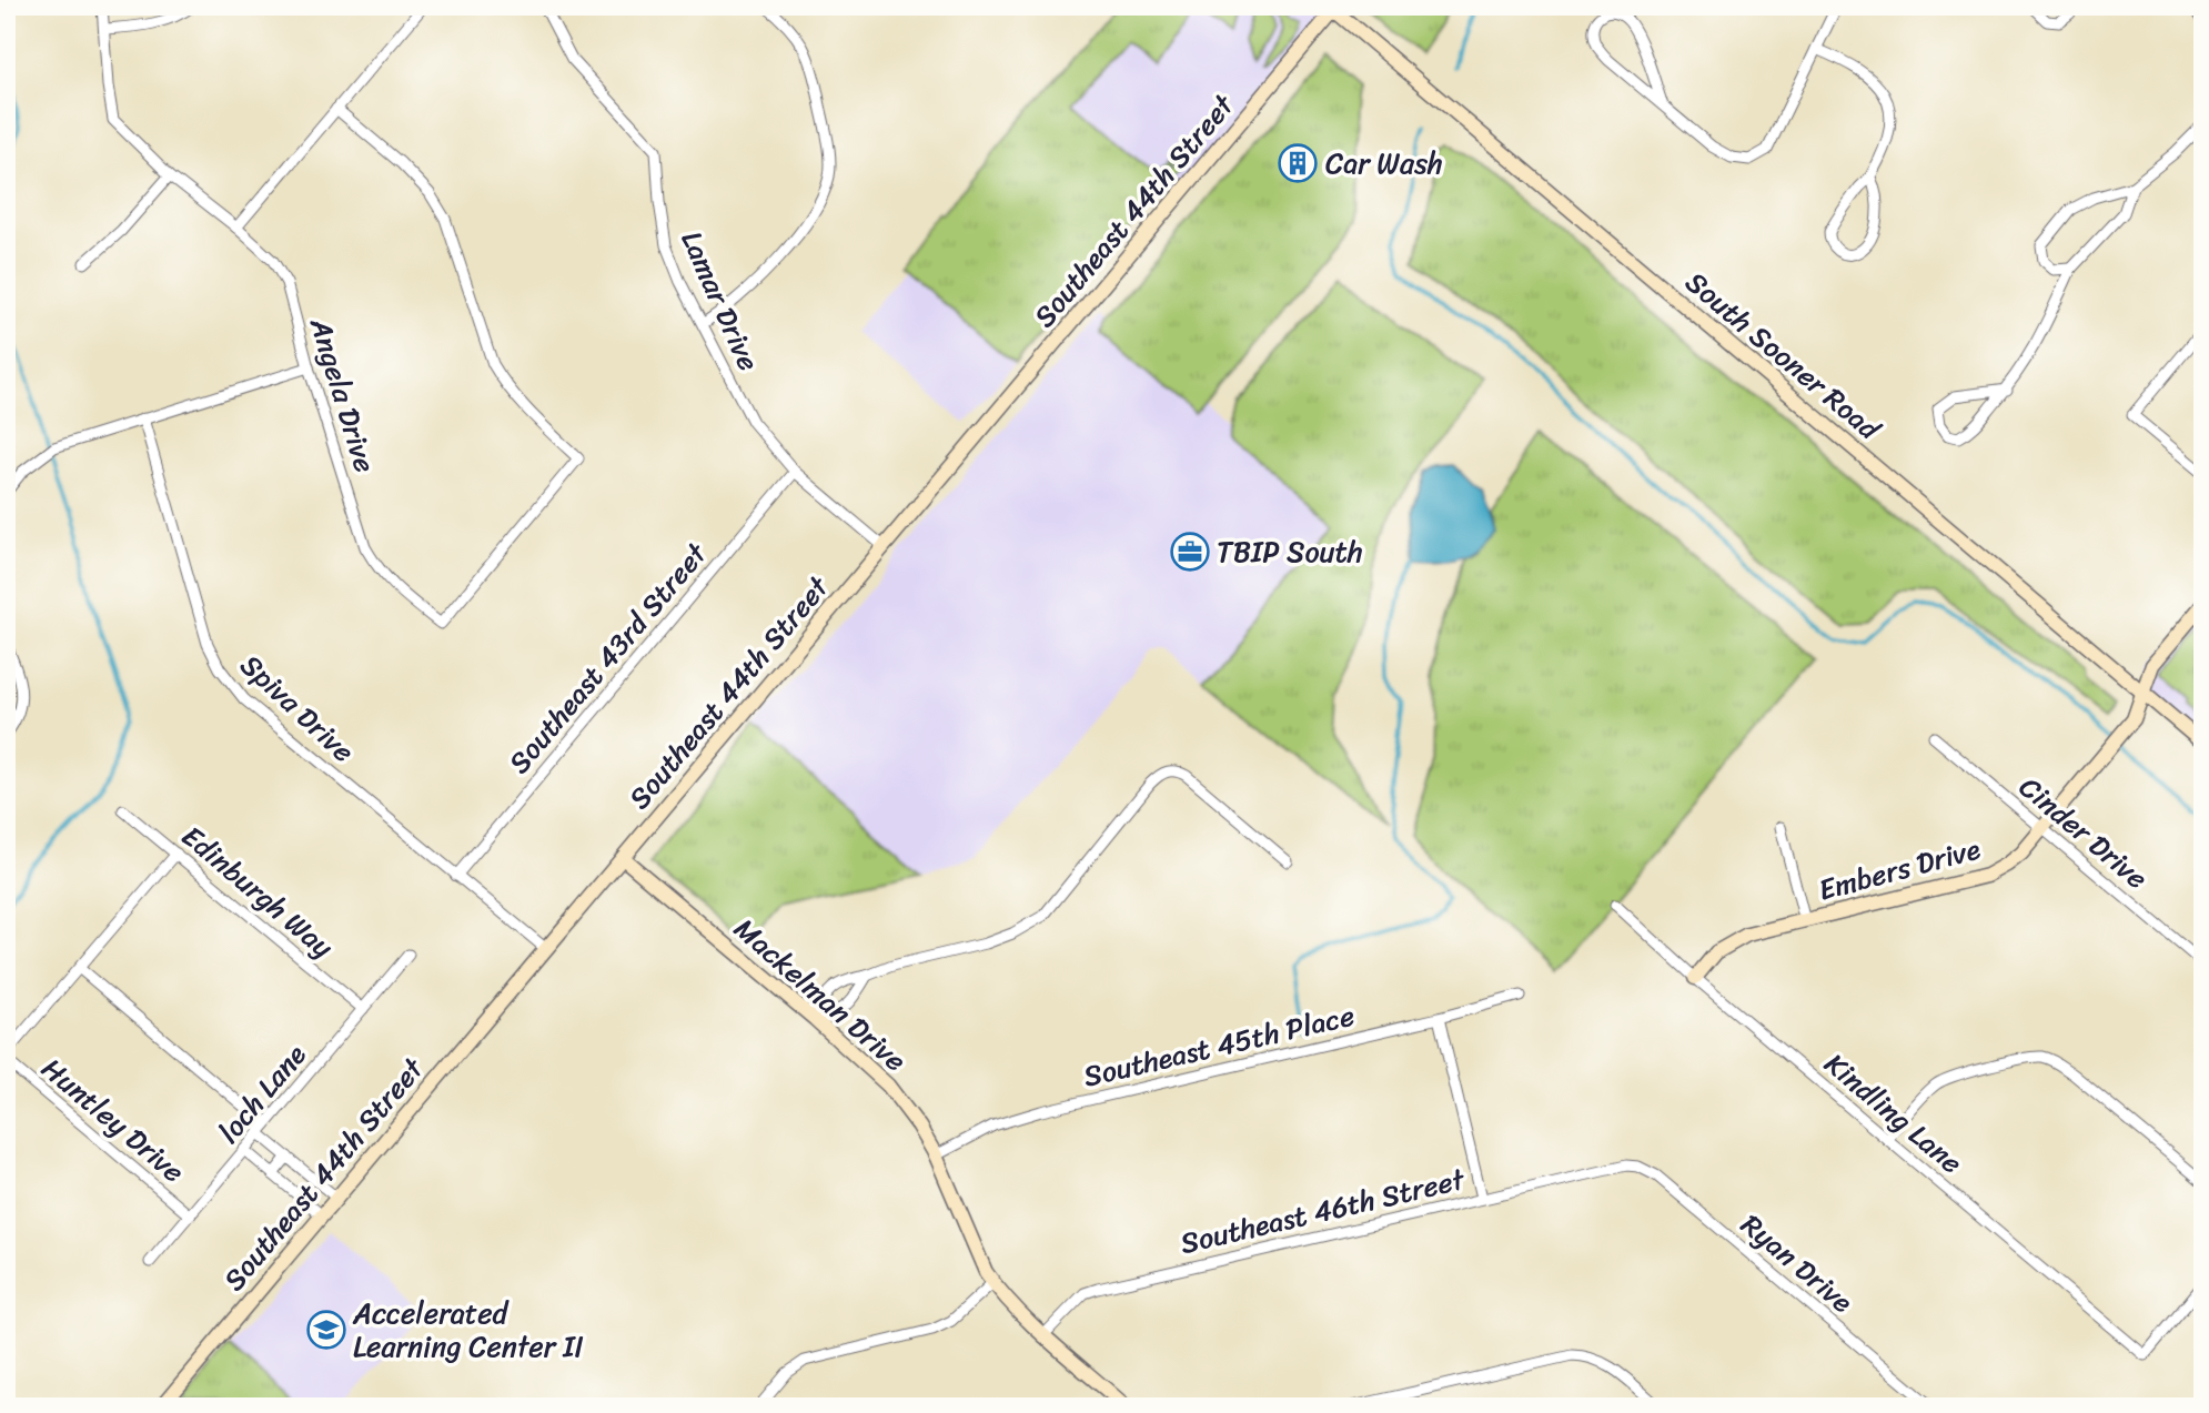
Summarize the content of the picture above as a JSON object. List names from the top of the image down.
{
  "streets": {
    "main road": [
      "Southeast 44th Street",
      "South Sooner Road",
      "Embers Drive",
      "Mackelman Drive"
    ],
    "street": [
      "Lamar Drive",
      "Angela Drive",
      "Southeast 43rd Street",
      "Spiva Drive",
      "Cinder Drive",
      "Edinburgh Way",
      "Southeast 45th Place",
      "loch Lane",
      "Kindling Lane",
      "Huntley Drive",
      "Southeast 46th Street",
      "Ryan Drive"
    ]
  },
  "crossings": [
    ["Southeast 44th Street", "Lamar Drive"],
    ["Southeast 44th Street", "South Sooner Road"],
    ["Southeast 44th Street", "Spiva Drive"],
    ["Southeast 44th Street", "Mackelman Drive"],
    ["Lamar Drive", "Southeast 43rd Street"],
    ["South Sooner Road", "Embers Drive"],
    ["Southeast 43rd Street", "Spiva Drive"],
    ["Cinder Drive", "Embers Drive"],
    ["Embers Drive", "Kindling Lane"],
    ["Edinburgh Way", "loch Lane"],
    ["Mackelman Drive", "Southeast 45th Place"],
    ["Mackelman Drive", "Southeast 46th Street"],
    ["loch Lane", "Huntley Drive"],
    ["Southeast 46th Street", "Ryan Drive"]
  ],
  "places": {
    "building": ["Car Wash"],
    "office": ["TBIP South"],
    "school or university": ["Accelerated Learning Center II"]
  }
}
